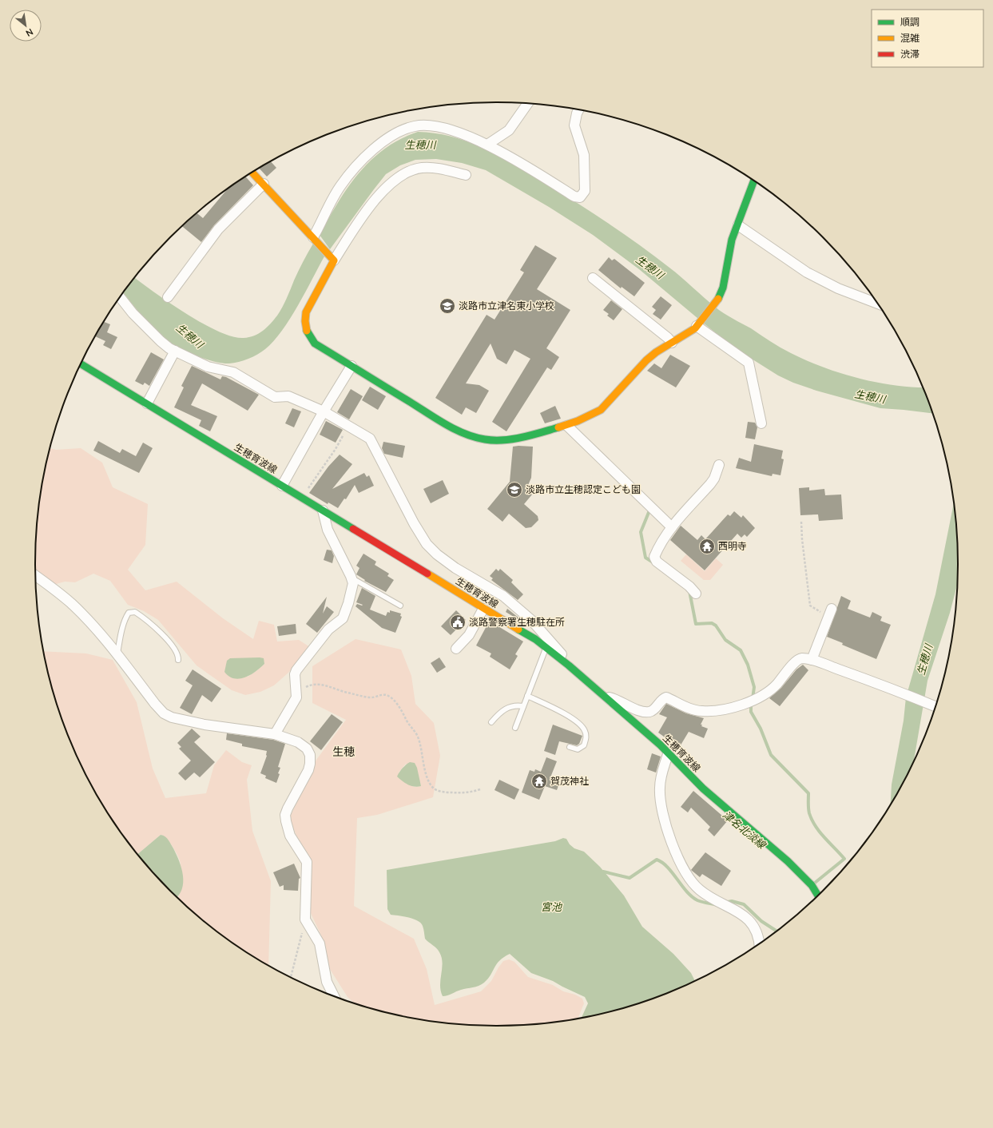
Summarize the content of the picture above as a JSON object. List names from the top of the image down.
{
  "streets": {
    "main road": ["生穂育波線"]
  },
  "districts": ["生穂"],
  "water": ["生穂川", "津名北淡線", "宮池"],
  "places": {
    "school or university": ["淡路市立津名東小学校", "淡路市立生穂認定こども園"],
    "temple": ["西明寺", "賀茂神社"],
    "public building": ["淡路警察署生穂駐在所"]
  },
  "legend": ["順調", "混雑", "渋滞"],
  "north": "bottom right"
}
